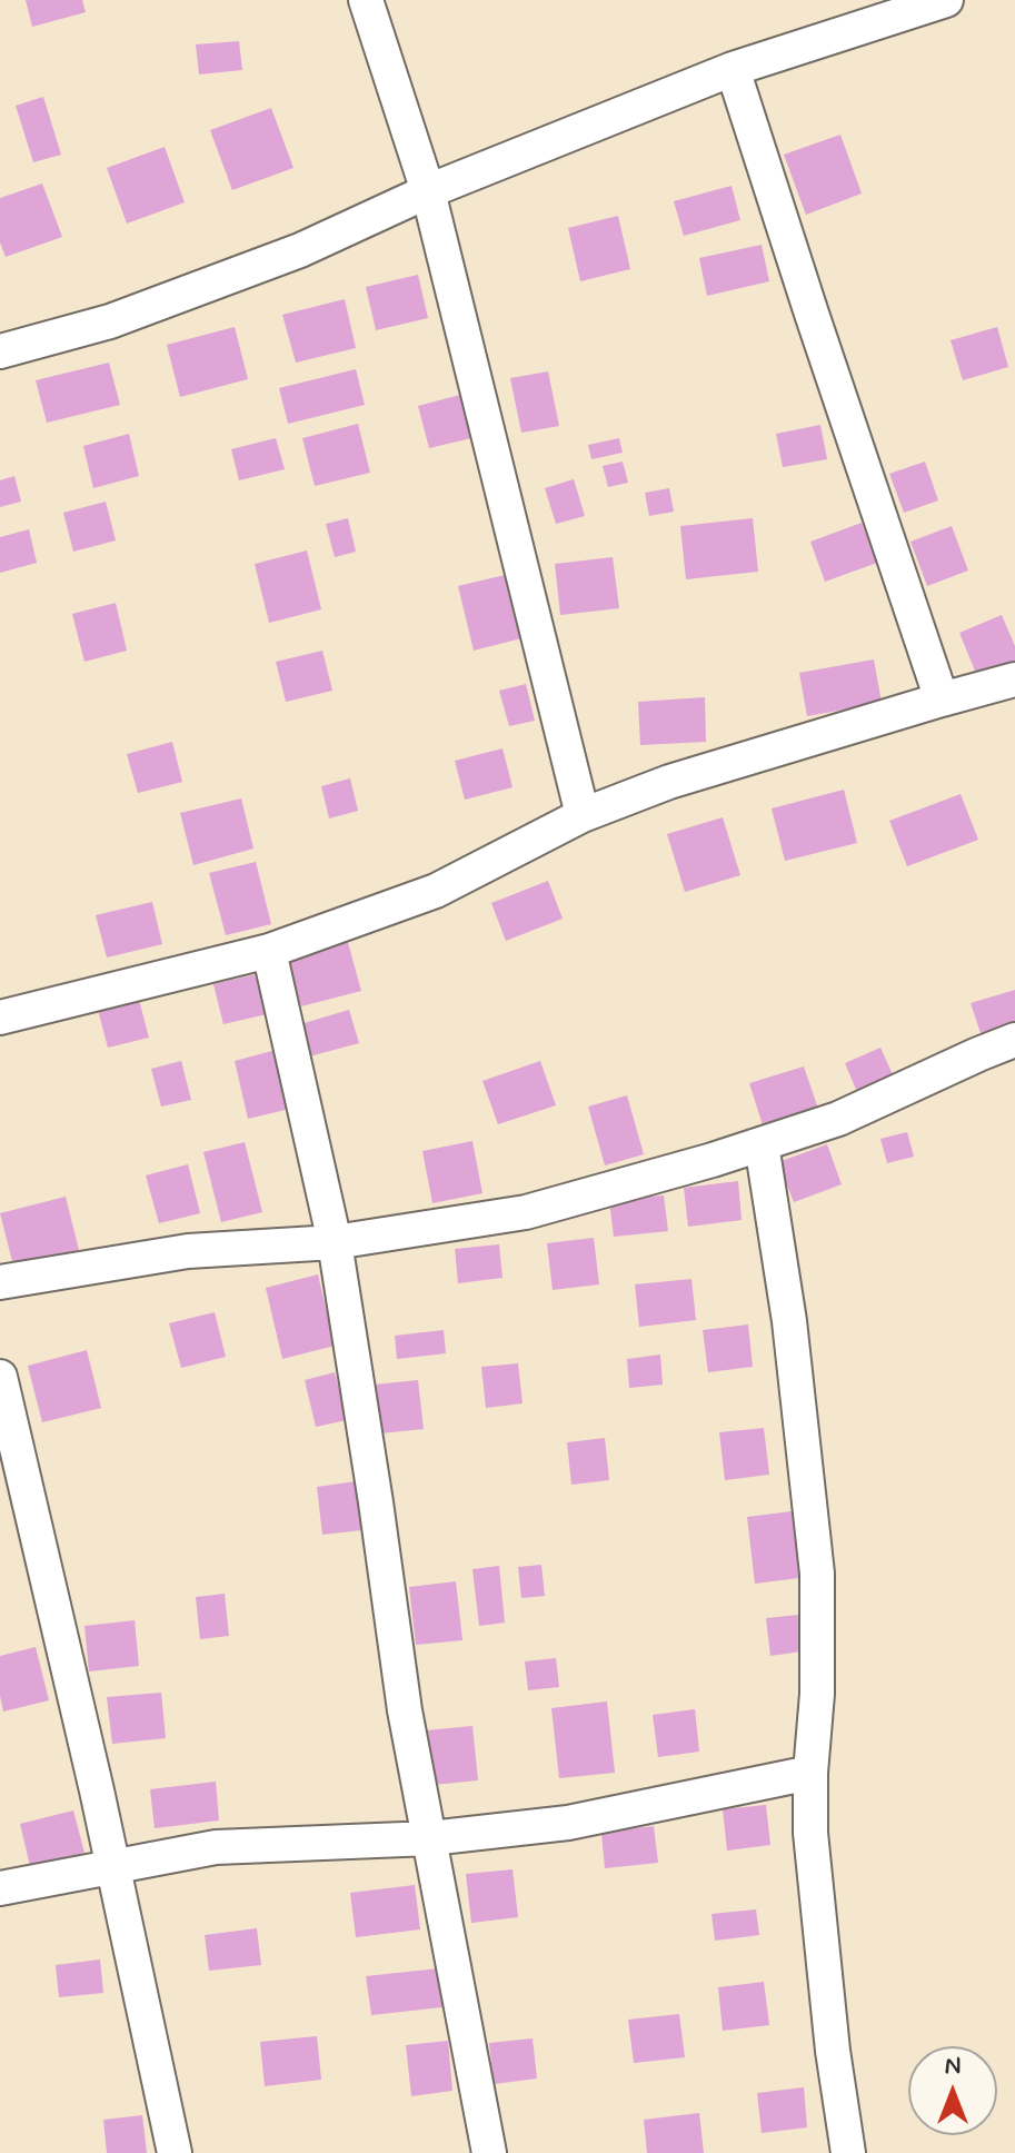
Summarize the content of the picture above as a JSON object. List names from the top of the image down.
{
  "north": "top"
}
